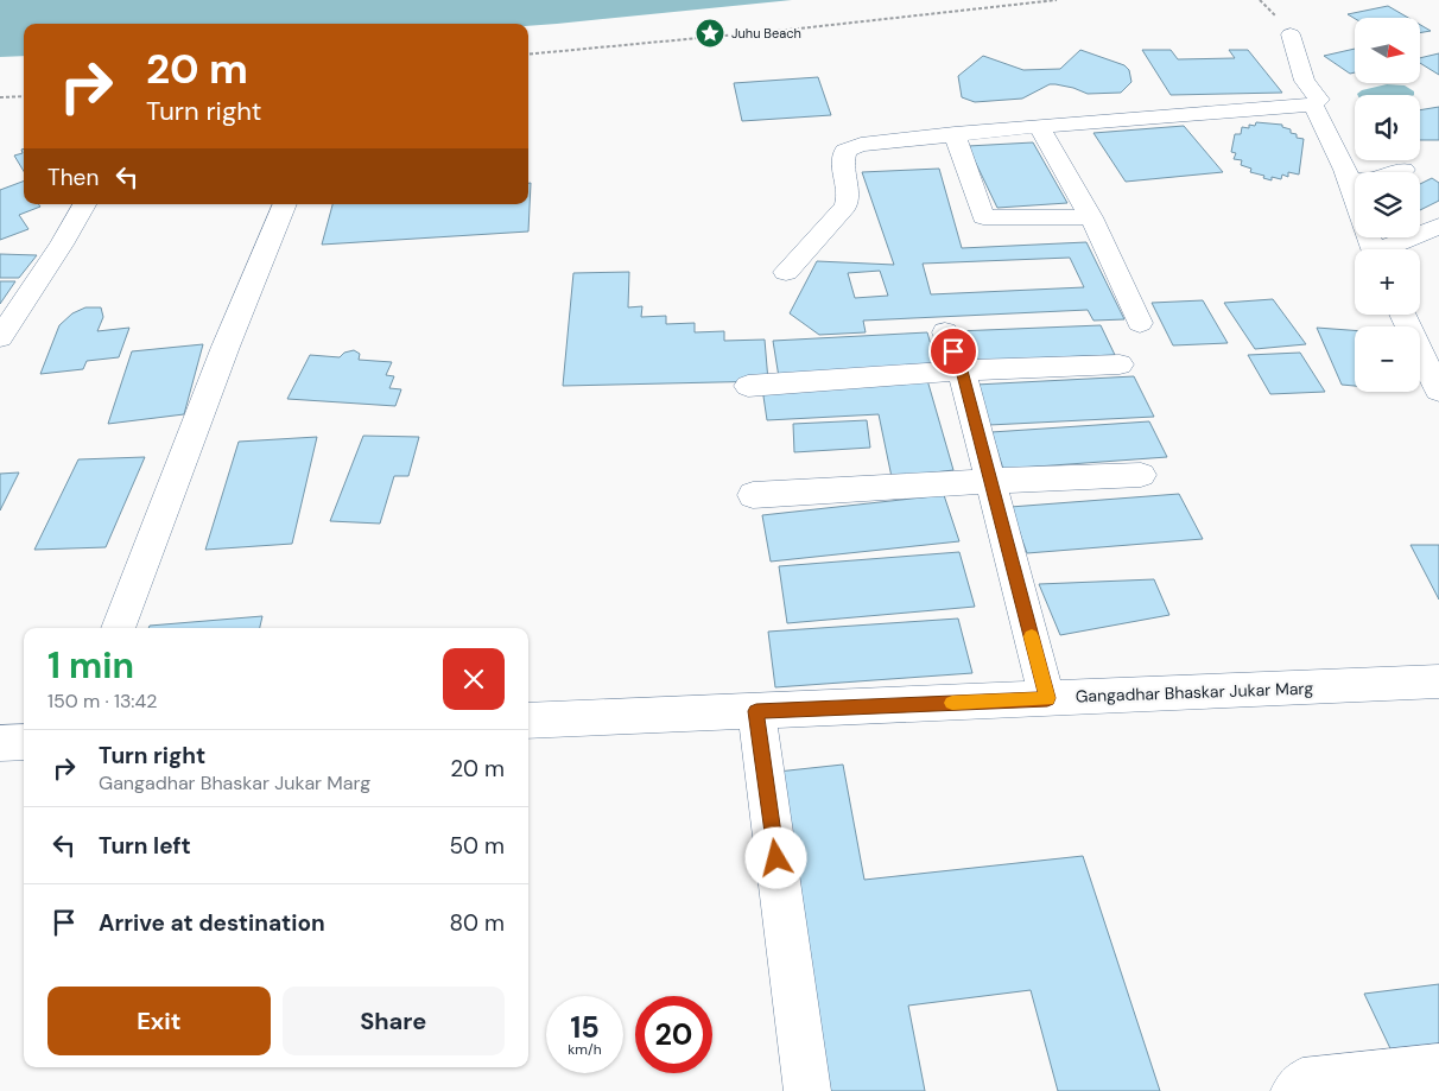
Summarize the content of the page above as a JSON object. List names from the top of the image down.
{
  "streets": {
    "street": ["Gangadhar Bhaskar Jukar Marg"]
  },
  "places": {
    "place": ["Juhu Beach"]
  },
  "north": "right",
  "page": {
    "map_buttons": ["+", "−"],
    "turn": ["20 m", "Turn right"],
    "then": "Then",
    "heading": ["1 min", "150 m · 13:42"],
    "list": [
      {
        "name": "Turn right",
        "note": "Gangadhar Bhaskar Jukar Marg",
        "value": "20 m"
      },
      {
        "name": "Turn left",
        "value": "50 m"
      },
      {
        "name": "Arrive at destination",
        "value": "80 m"
      }
    ],
    "buttons": ["Exit", "Share"],
    "speed": "15 km/h",
    "limit": "20"
  }
}
